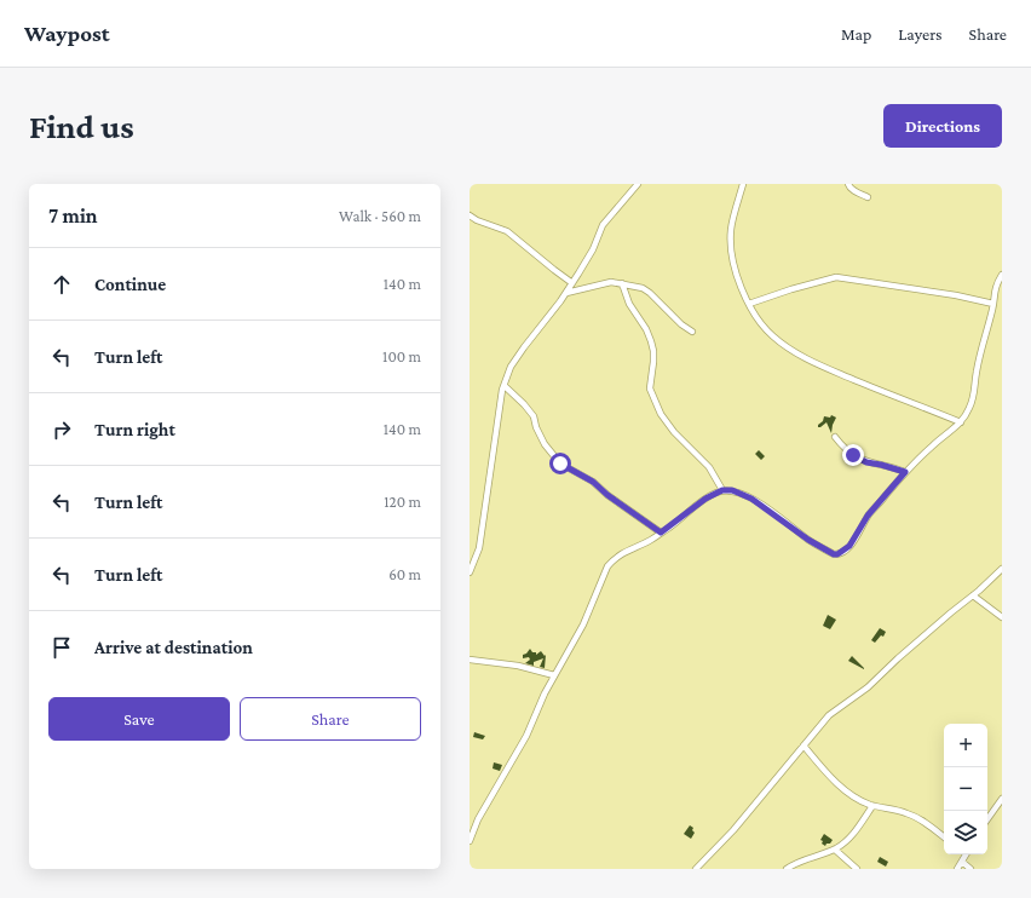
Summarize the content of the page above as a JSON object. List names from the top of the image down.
{
  "page": {
    "header": "Waypost",
    "nav": ["Map", "Layers", "Share"],
    "buttons": [
      "Directions",
      ["Save", "Share"]
    ],
    "title": "Find us",
    "heading": ["7 min", "Walk · 560 m"],
    "list": [
      ["Continue", "140 m"],
      ["Turn left", "100 m"],
      ["Turn right", "140 m"],
      ["Turn left", "120 m"],
      ["Turn left", "60 m"],
      "Arrive at destination"
    ],
    "map_buttons": ["+", "−"]
  }
}
